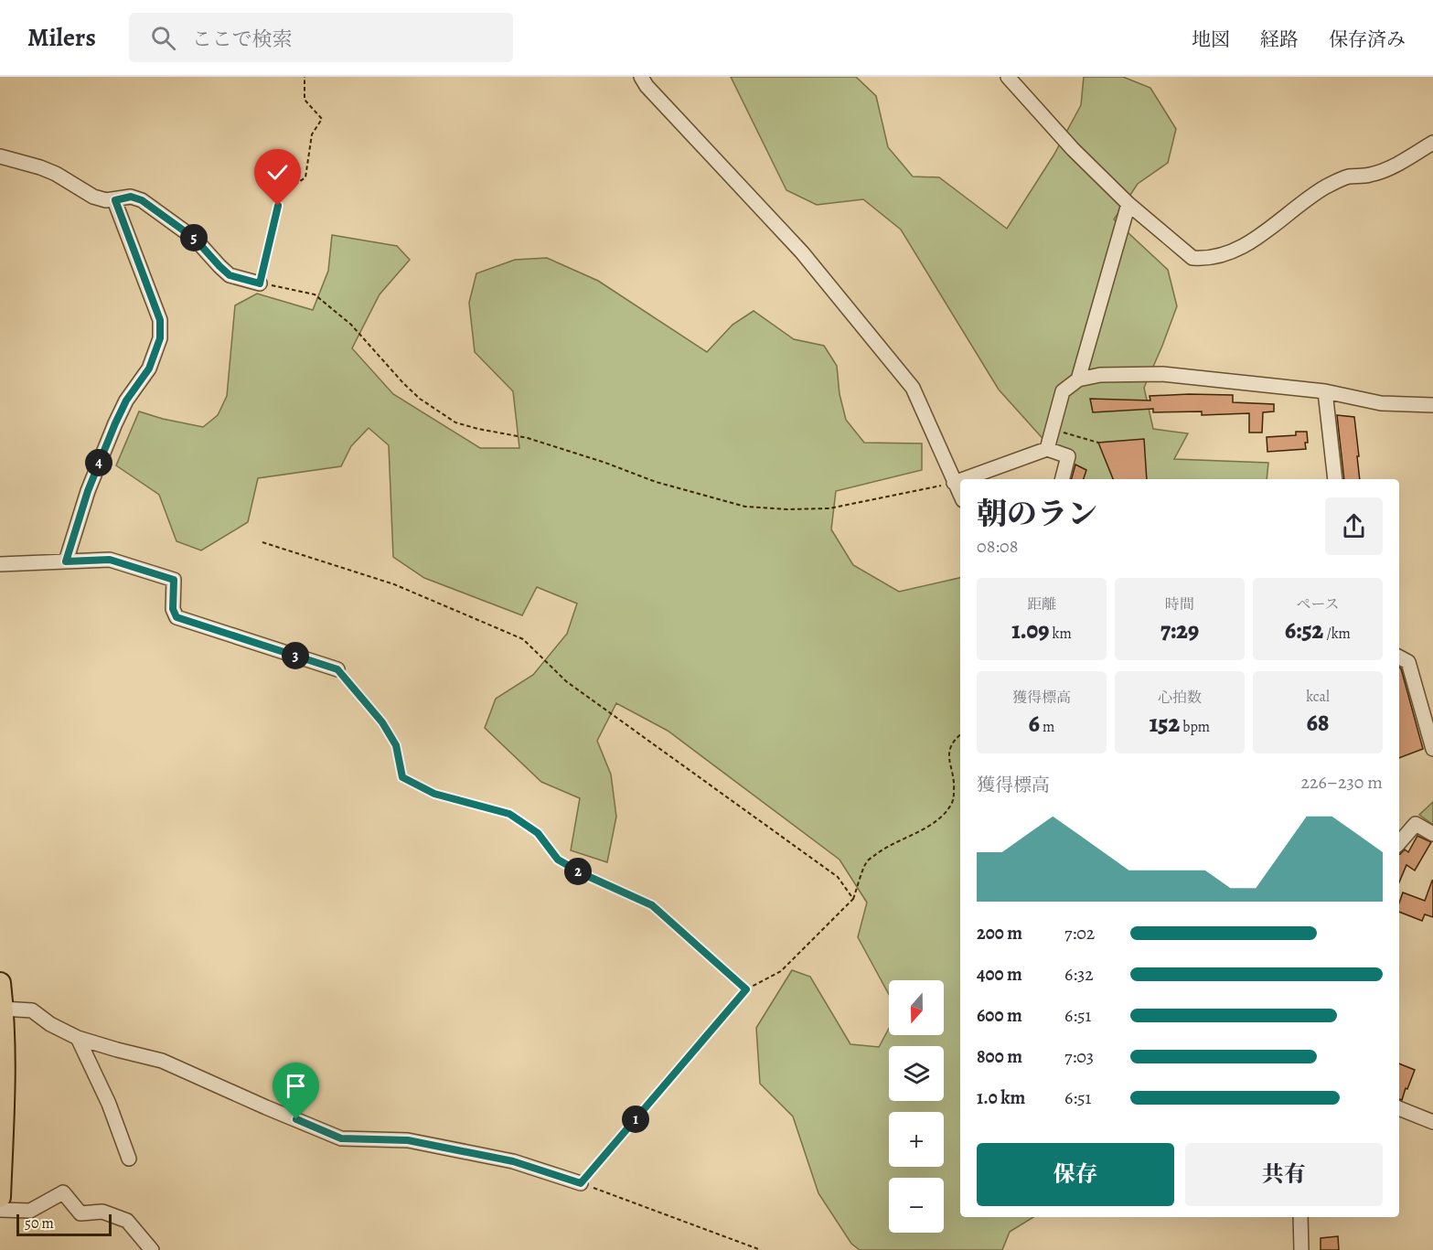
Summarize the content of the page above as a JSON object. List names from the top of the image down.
{
  "scale_bar": "50 m",
  "north": "bottom",
  "page": {
    "header": "Milers",
    "search": "ここで検索",
    "nav": ["地図", "経路", "保存済み"],
    "pins": [
      "5",
      "4",
      "3",
      "2",
      "1"
    ],
    "heading": ["朝のラン", "08:08"],
    "stats": [
      ["距離", "1.09 km"],
      ["時間", "7:29"],
      ["ペース", "6:52 /km"],
      ["獲得標高", "6 m"],
      ["心拍数", "152 bpm"],
      ["kcal", "68"]
    ],
    "chart": ["獲得標高", "226–230 m"],
    "list": [
      {
        "name": "200 m",
        "note": "7:02"
      },
      {
        "name": "400 m",
        "note": "6:32"
      },
      {
        "name": "600 m",
        "note": "6:51"
      },
      {
        "name": "800 m",
        "note": "7:03"
      },
      {
        "name": "1.0 km",
        "note": "6:51"
      }
    ],
    "map_buttons": ["+", "−"],
    "buttons": ["保存", "共有"],
    "scale": "50 m"
  }
}
